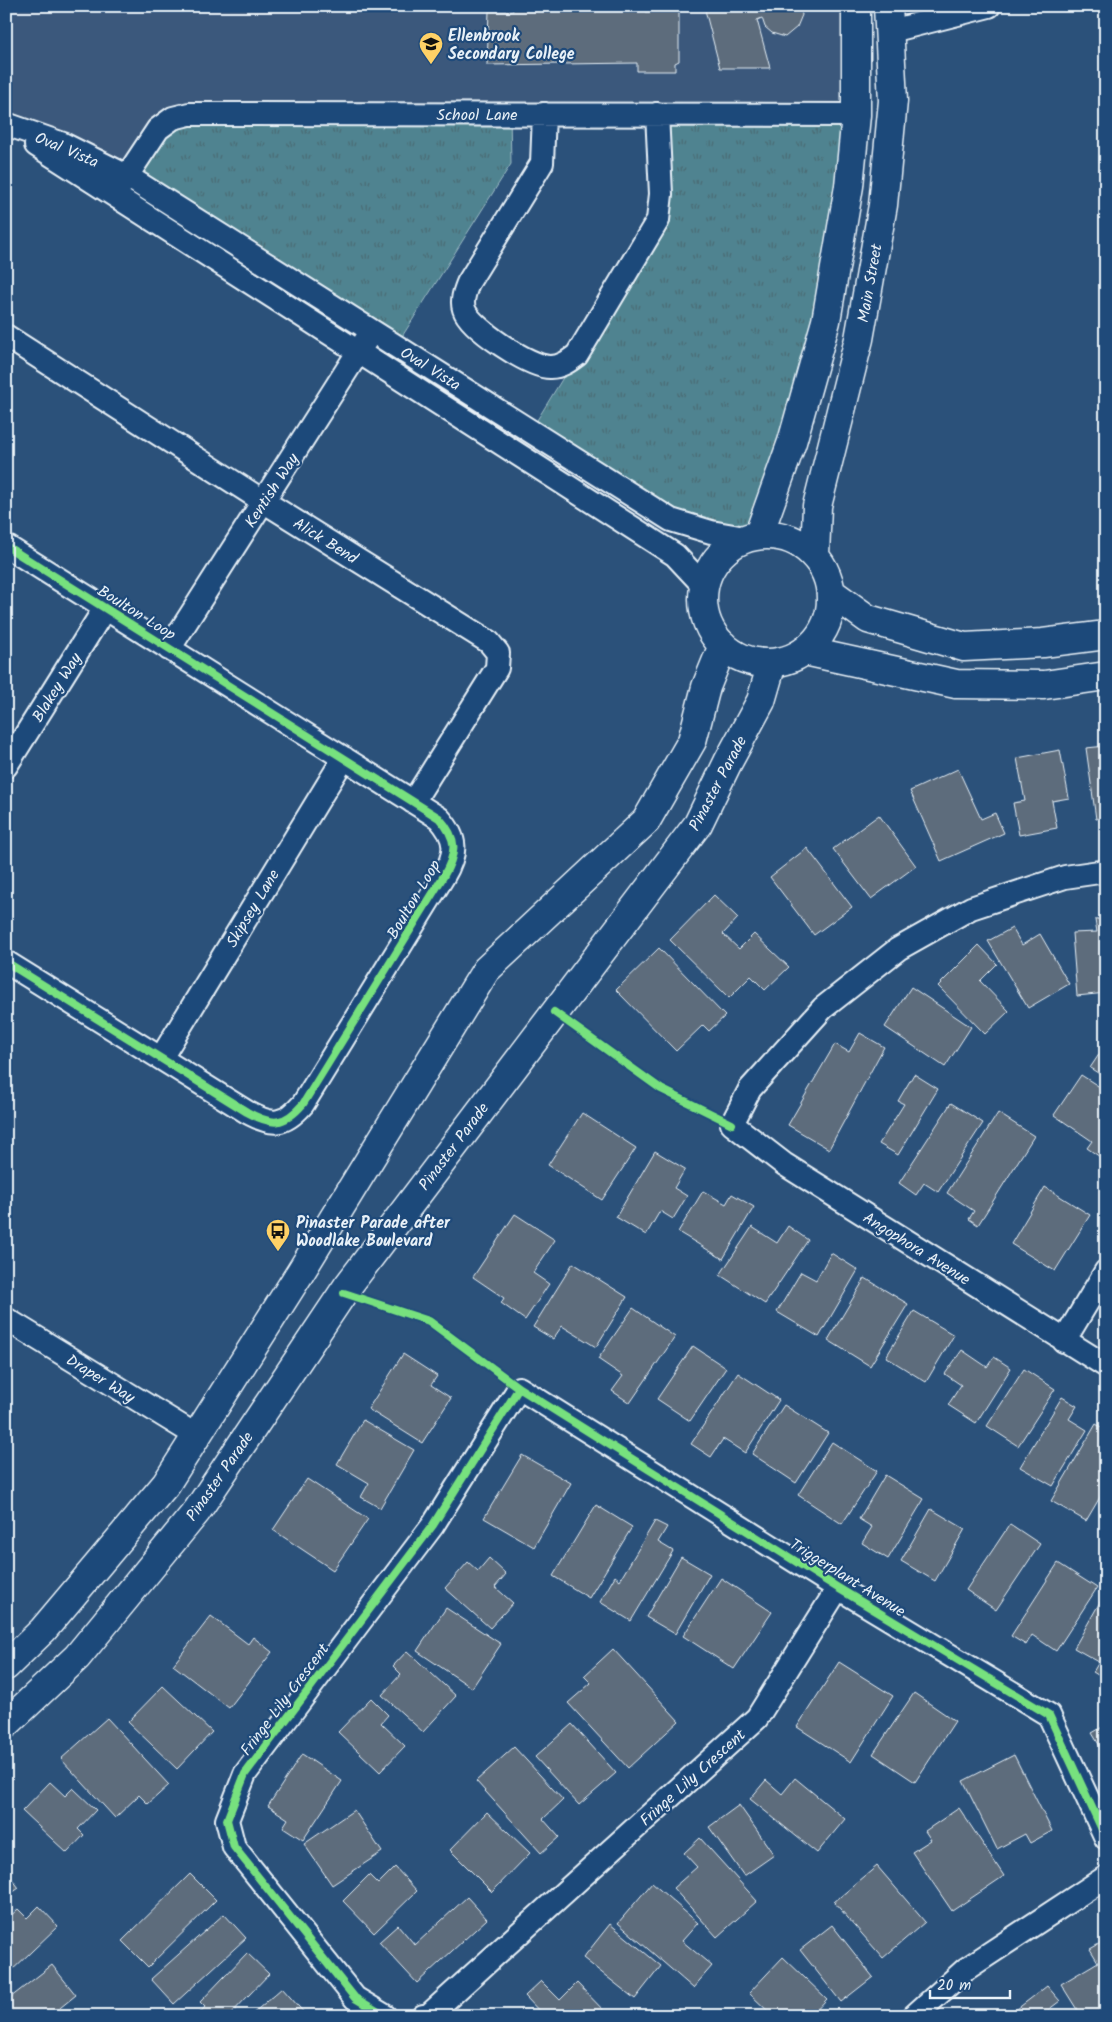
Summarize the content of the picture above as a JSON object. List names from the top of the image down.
{
  "streets": {
    "main road": ["Main Street", "Pinaster Parade"],
    "street": [
      "School Lane",
      "Oval Vista",
      "Kentish Way",
      "Alick Bend",
      "Boulton Loop",
      "Blakey Way",
      "Skipsey Lane",
      "Angophora Avenue",
      "Draper Way",
      "Triggerplant Avenue",
      "Fringe Lily Crescent"
    ]
  },
  "crossings": [
    ["School Lane", "Oval Vista"],
    ["Oval Vista", "Main Street"],
    ["Oval Vista", "Kentish Way"],
    ["Oval Vista", "Pinaster Parade"],
    ["Main Street", "Pinaster Parade"],
    ["Kentish Way", "Alick Bend"],
    ["Kentish Way", "Boulton Loop"],
    ["Alick Bend", "Boulton Loop"],
    ["Boulton Loop", "Blakey Way"],
    ["Boulton Loop", "Skipsey Lane"],
    ["Triggerplant Avenue", "Fringe Lily Crescent"]
  ],
  "places": {
    "school or university": ["Ellenbrook Secondary College"],
    "bus stop": ["Pinaster Parade after Woodlake Boulevard"]
  },
  "scale_bar": "20 m"
}
